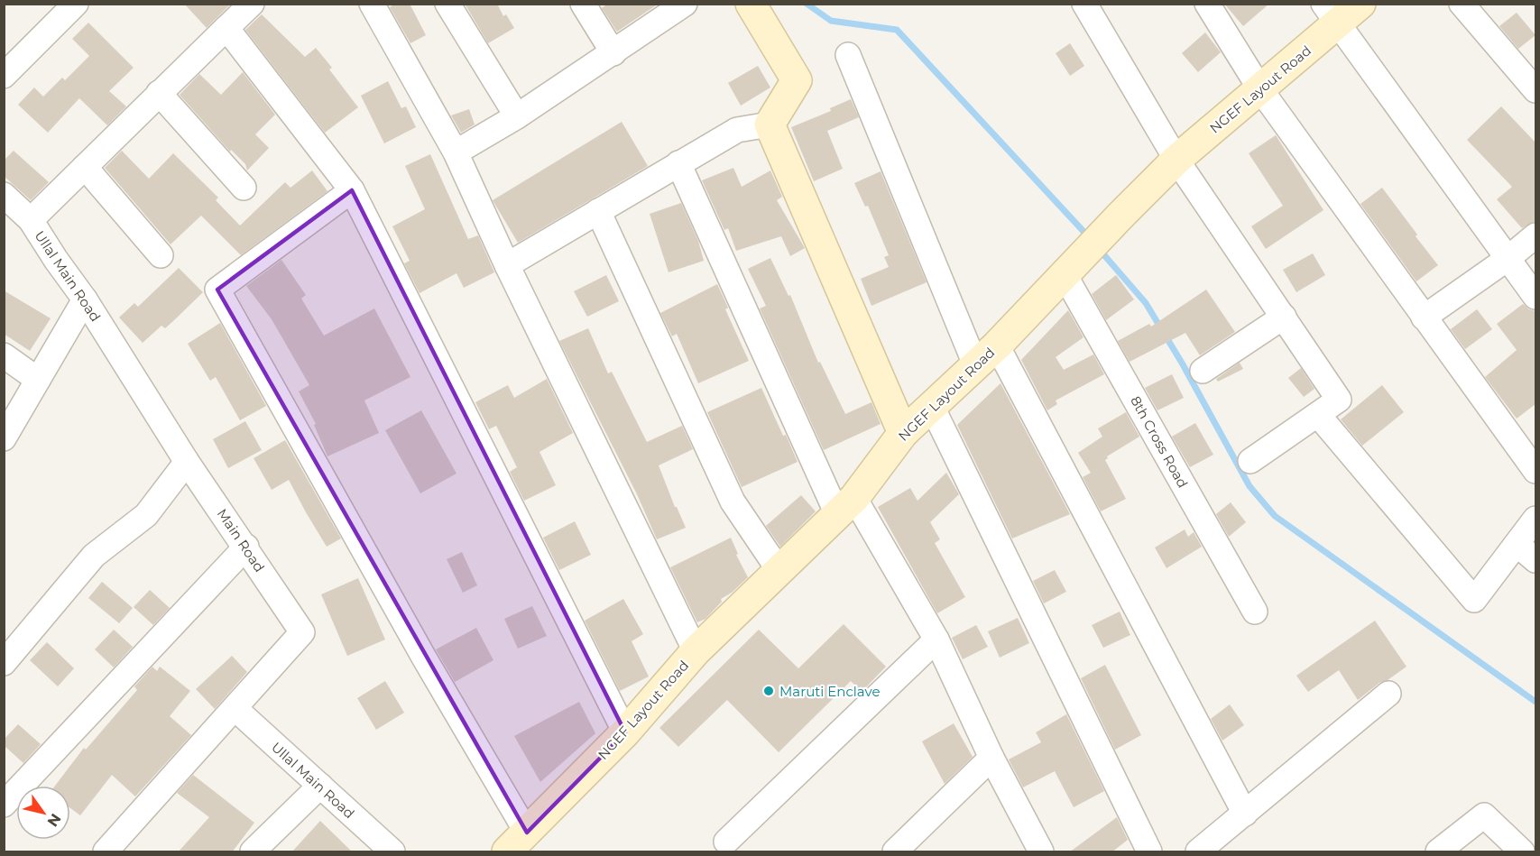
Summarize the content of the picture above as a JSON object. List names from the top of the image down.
{
  "streets": {
    "street": [
      "NGEF Layout Road",
      "Ullal Main Road",
      "8th Cross Road",
      "Main Road"
    ]
  },
  "crossings": [
    ["NGEF Layout Road", "8th Cross Road"],
    ["Ullal Main Road", "Main Road"]
  ],
  "places": ["Maruti Enclave"],
  "north": "bottom right"
}
